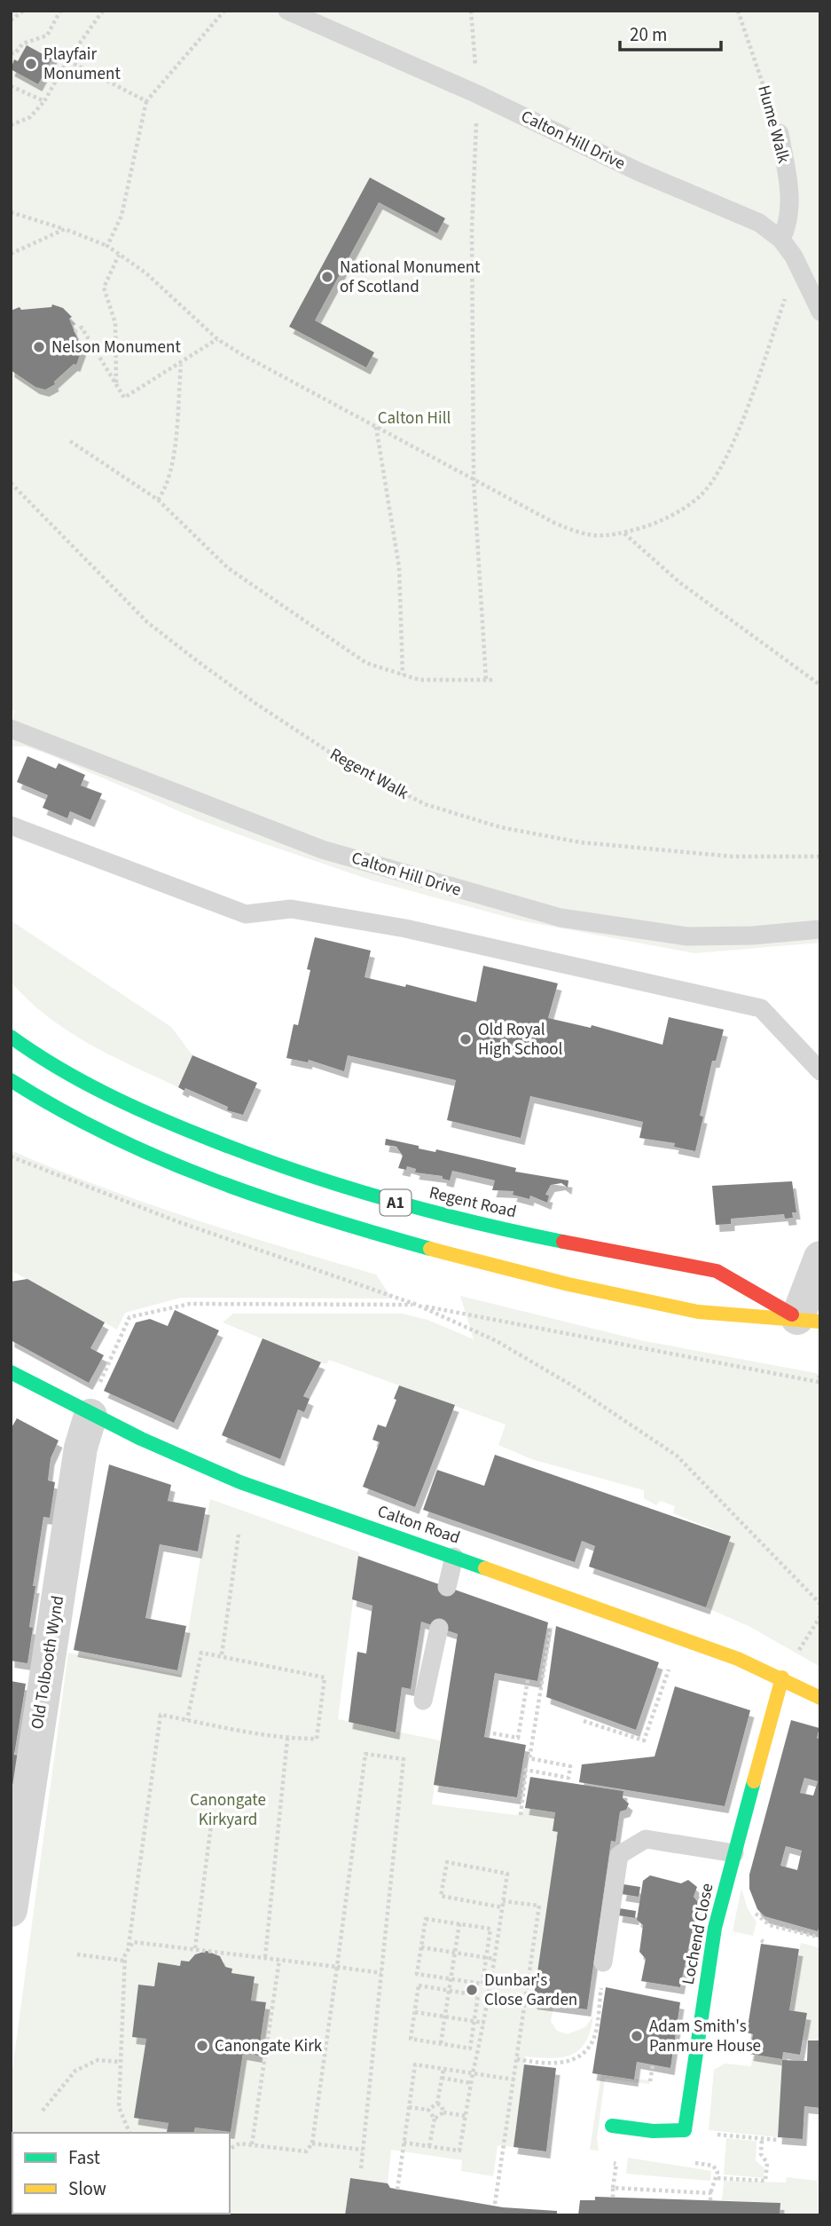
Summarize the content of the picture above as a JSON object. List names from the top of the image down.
{
  "streets": {
    "main road": [
      "A1",
      "Regent Road",
      "Calton Road",
      "Lochend Close"
    ],
    "street": ["Old Tolbooth Wynd"],
    "lane": ["Hume Walk", "Calton Hill Drive"],
    "path": ["Regent Walk"]
  },
  "crossings": [
    ["Hume Walk", "Calton Hill Drive"],
    ["A1", "Regent Road"],
    ["Calton Road", "Old Tolbooth Wynd"],
    ["Calton Road", "Lochend Close"]
  ],
  "parks": ["Calton Hill", "Canongate Kirkyard"],
  "places": [
    "Playfair Monument",
    "National Monument of Scotland",
    "Nelson Monument",
    "Old Royal High School",
    "Dunbar's Close Garden",
    "Adam Smith's Panmure House",
    "Canongate Kirk"
  ],
  "legend": ["Fast", "Slow"],
  "scale_bar": "20 m"
}
